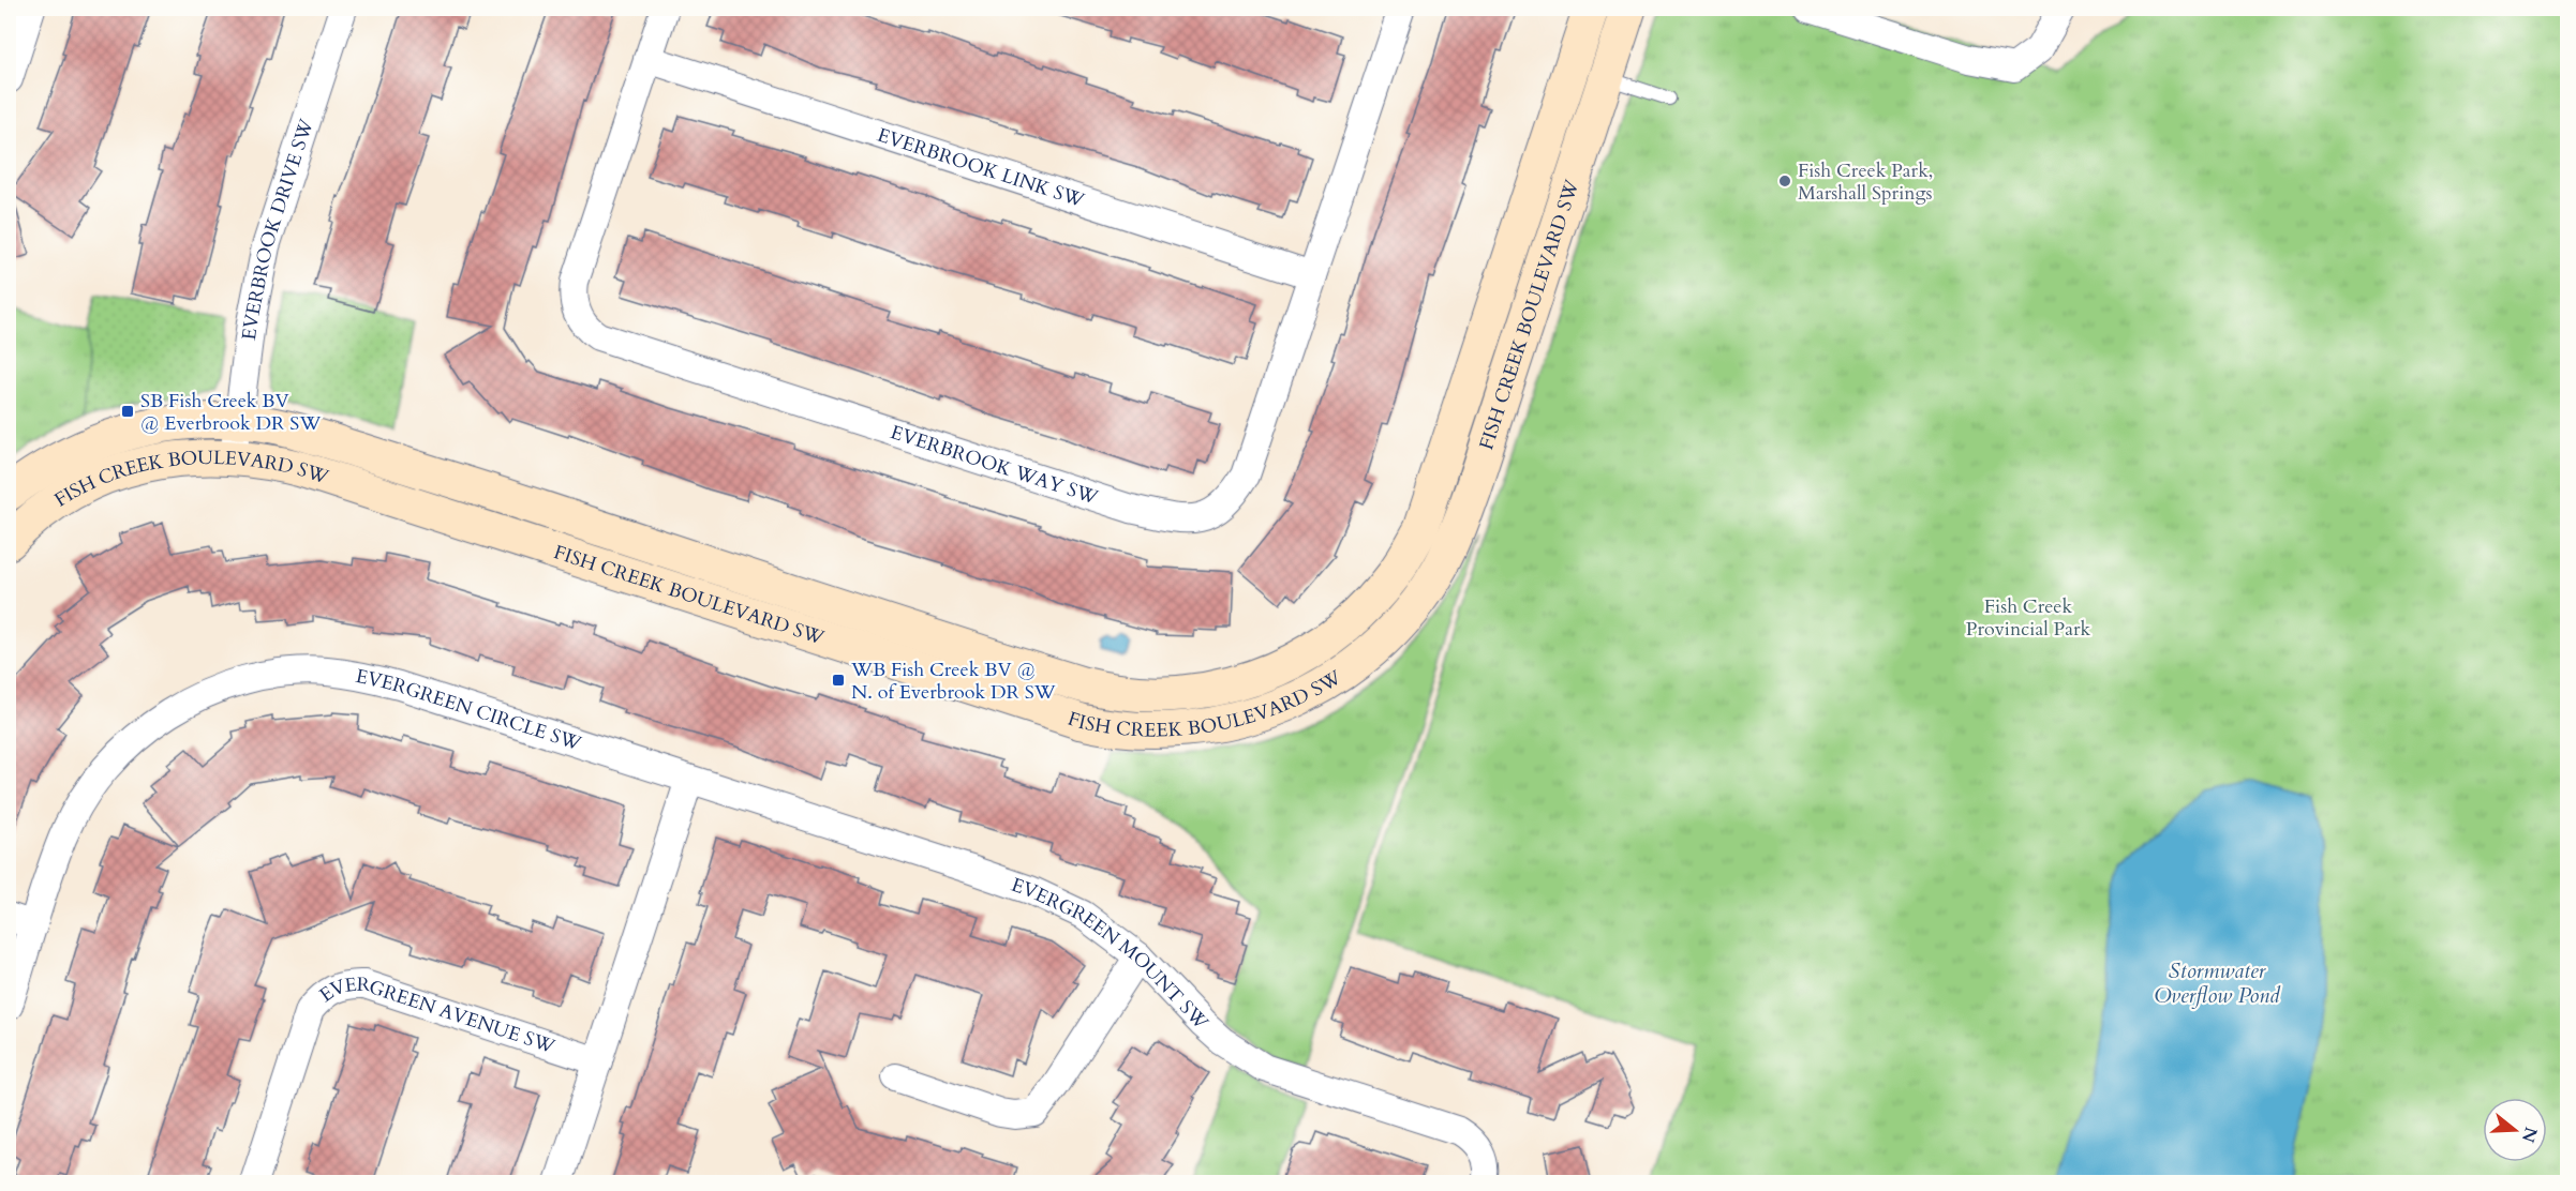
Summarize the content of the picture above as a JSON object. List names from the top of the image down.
{
  "streets": {
    "main road": ["FISH CREEK BOULEVARD SW"],
    "street": [
      "EVERBROOK LINK SW",
      "EVERBROOK DRIVE SW",
      "EVERBROOK WAY SW",
      "EVERGREEN CIRCLE SW",
      "EVERGREEN MOUNT SW",
      "EVERGREEN AVENUE SW"
    ]
  },
  "crossings": [
    ["EVERBROOK LINK SW", "EVERBROOK WAY SW"],
    ["EVERBROOK DRIVE SW", "FISH CREEK BOULEVARD SW"],
    ["EVERGREEN CIRCLE SW", "EVERGREEN MOUNT SW"]
  ],
  "water": ["Stormwater Overflow Pond"],
  "parks": ["Fish Creek Provincial Park"],
  "places": {
    "other": ["Fish Creek Park, Marshall Springs"],
    "transit": ["SB Fish Creek BV @ Everbrook DR SW", "WB Fish Creek BV @ N. of Everbrook DR SW"]
  },
  "north": "right"
}
